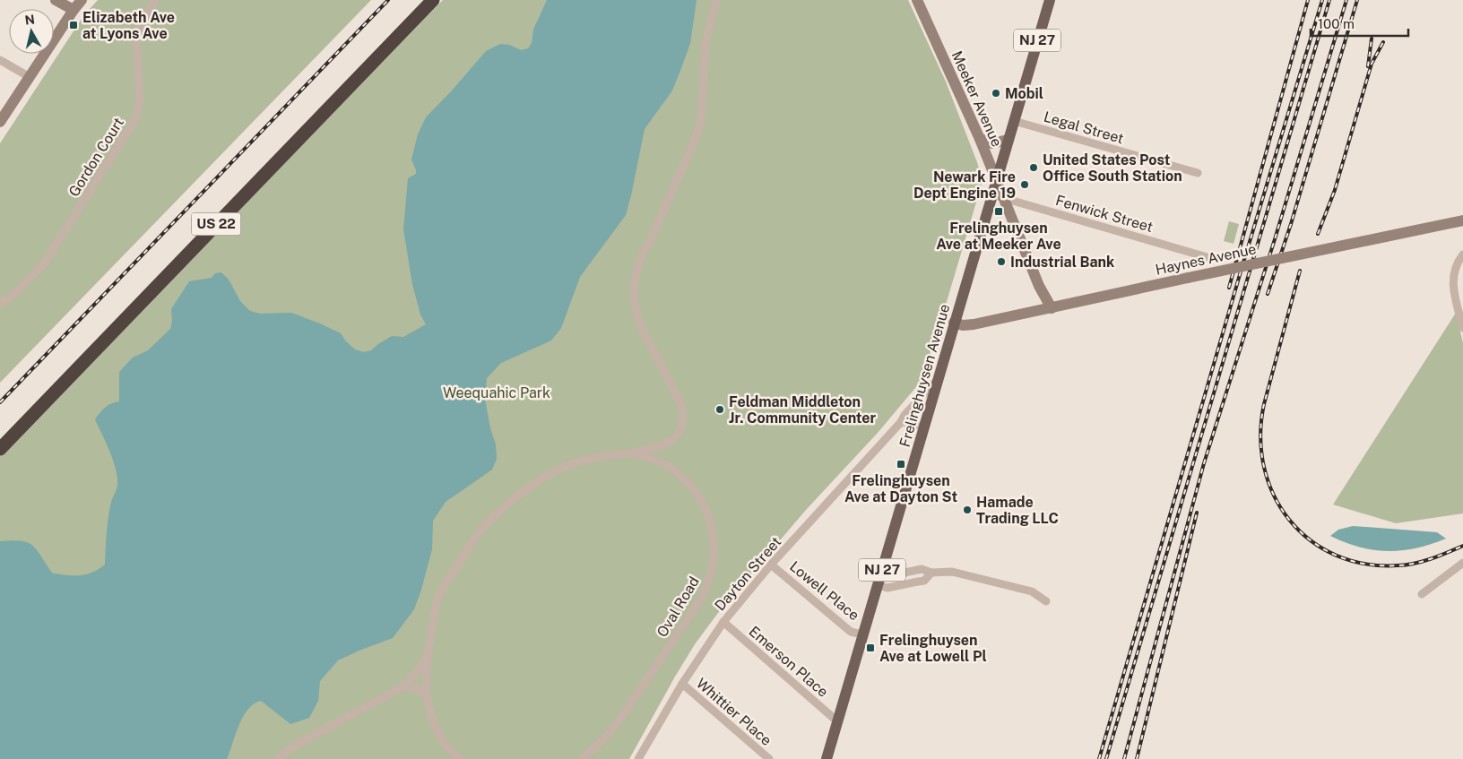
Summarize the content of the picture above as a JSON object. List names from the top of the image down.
{
  "streets": {
    "highway": ["US 22"],
    "main road": [
      "NJ 27",
      "Meeker Avenue",
      "Haynes Avenue",
      "Frelinghuysen Avenue"
    ],
    "street": [
      "Legal Street",
      "Gordon Court",
      "Fenwick Street",
      "Dayton Street",
      "Lowell Place",
      "Oval Road",
      "Emerson Place",
      "Whittier Place"
    ]
  },
  "crossings": [
    ["Meeker Avenue", "Fenwick Street"],
    ["Meeker Avenue", "Haynes Avenue"],
    ["Meeker Avenue", "Frelinghuysen Avenue"],
    ["Legal Street", "Frelinghuysen Avenue"],
    ["Fenwick Street", "Frelinghuysen Avenue"],
    ["Haynes Avenue", "Frelinghuysen Avenue"],
    ["Frelinghuysen Avenue", "Dayton Street"],
    ["Frelinghuysen Avenue", "Lowell Place"],
    ["Frelinghuysen Avenue", "Emerson Place"],
    ["Dayton Street", "Lowell Place"],
    ["Dayton Street", "Emerson Place"],
    ["Dayton Street", "Whittier Place"]
  ],
  "parks": ["Weequahic Park"],
  "places": {
    "transit": [
      "Elizabeth Ave at Lyons Ave",
      "Frelinghuysen Ave at Meeker Ave",
      "Frelinghuysen Ave at Dayton St",
      "Frelinghuysen Ave at Lowell Pl"
    ],
    "other": [
      "Mobil",
      "United States Post Office South Station",
      "Newark Fire Dept Engine 19",
      "Industrial Bank",
      "Feldman Middleton Jr. Community Center",
      "Hamade Trading LLC"
    ]
  },
  "scale_bar": "100 m",
  "north": "top"
}
